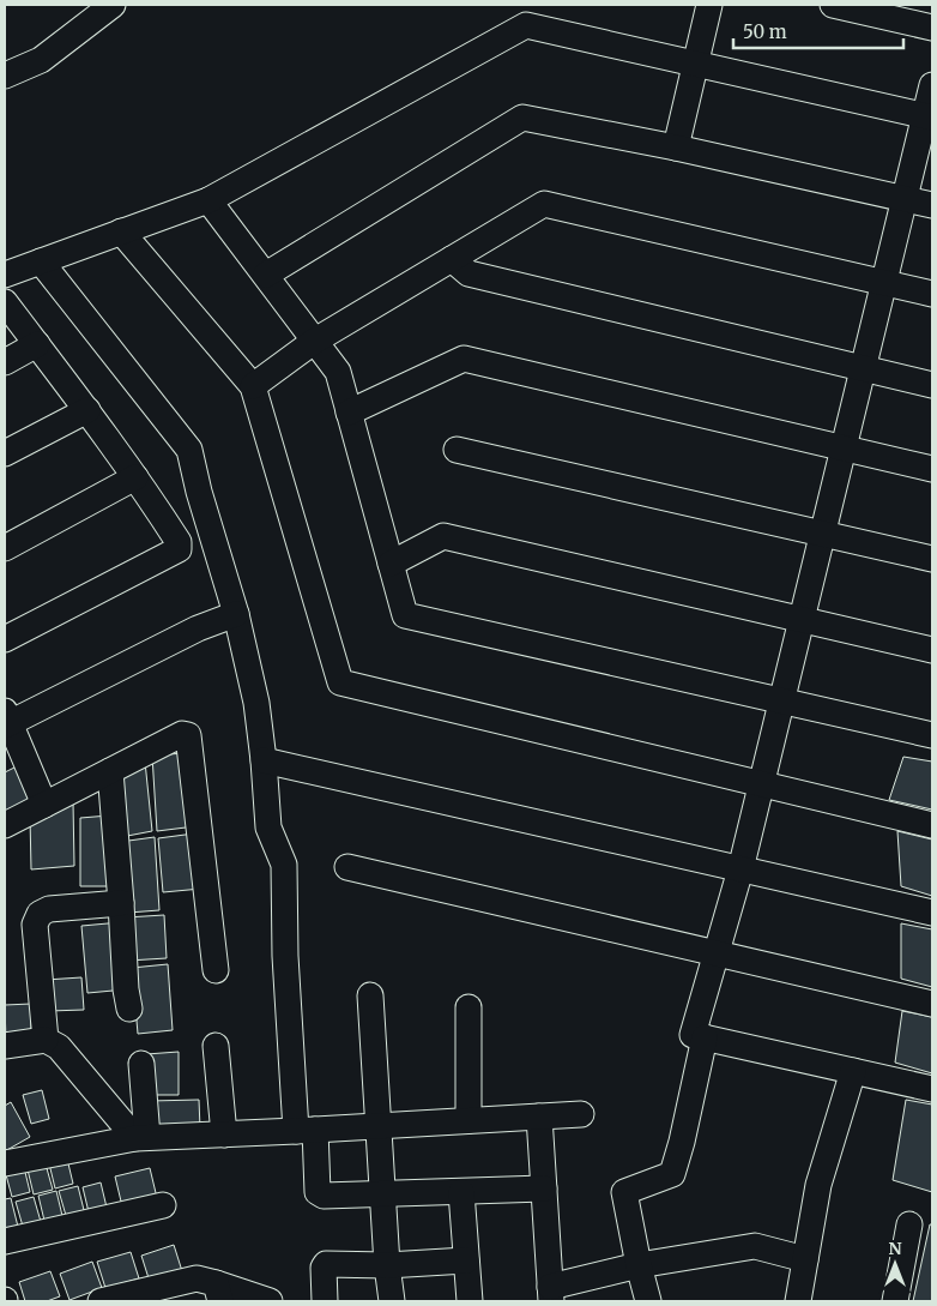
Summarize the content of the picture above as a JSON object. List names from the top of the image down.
{
  "scale_bar": "50 m",
  "north": "top"
}
